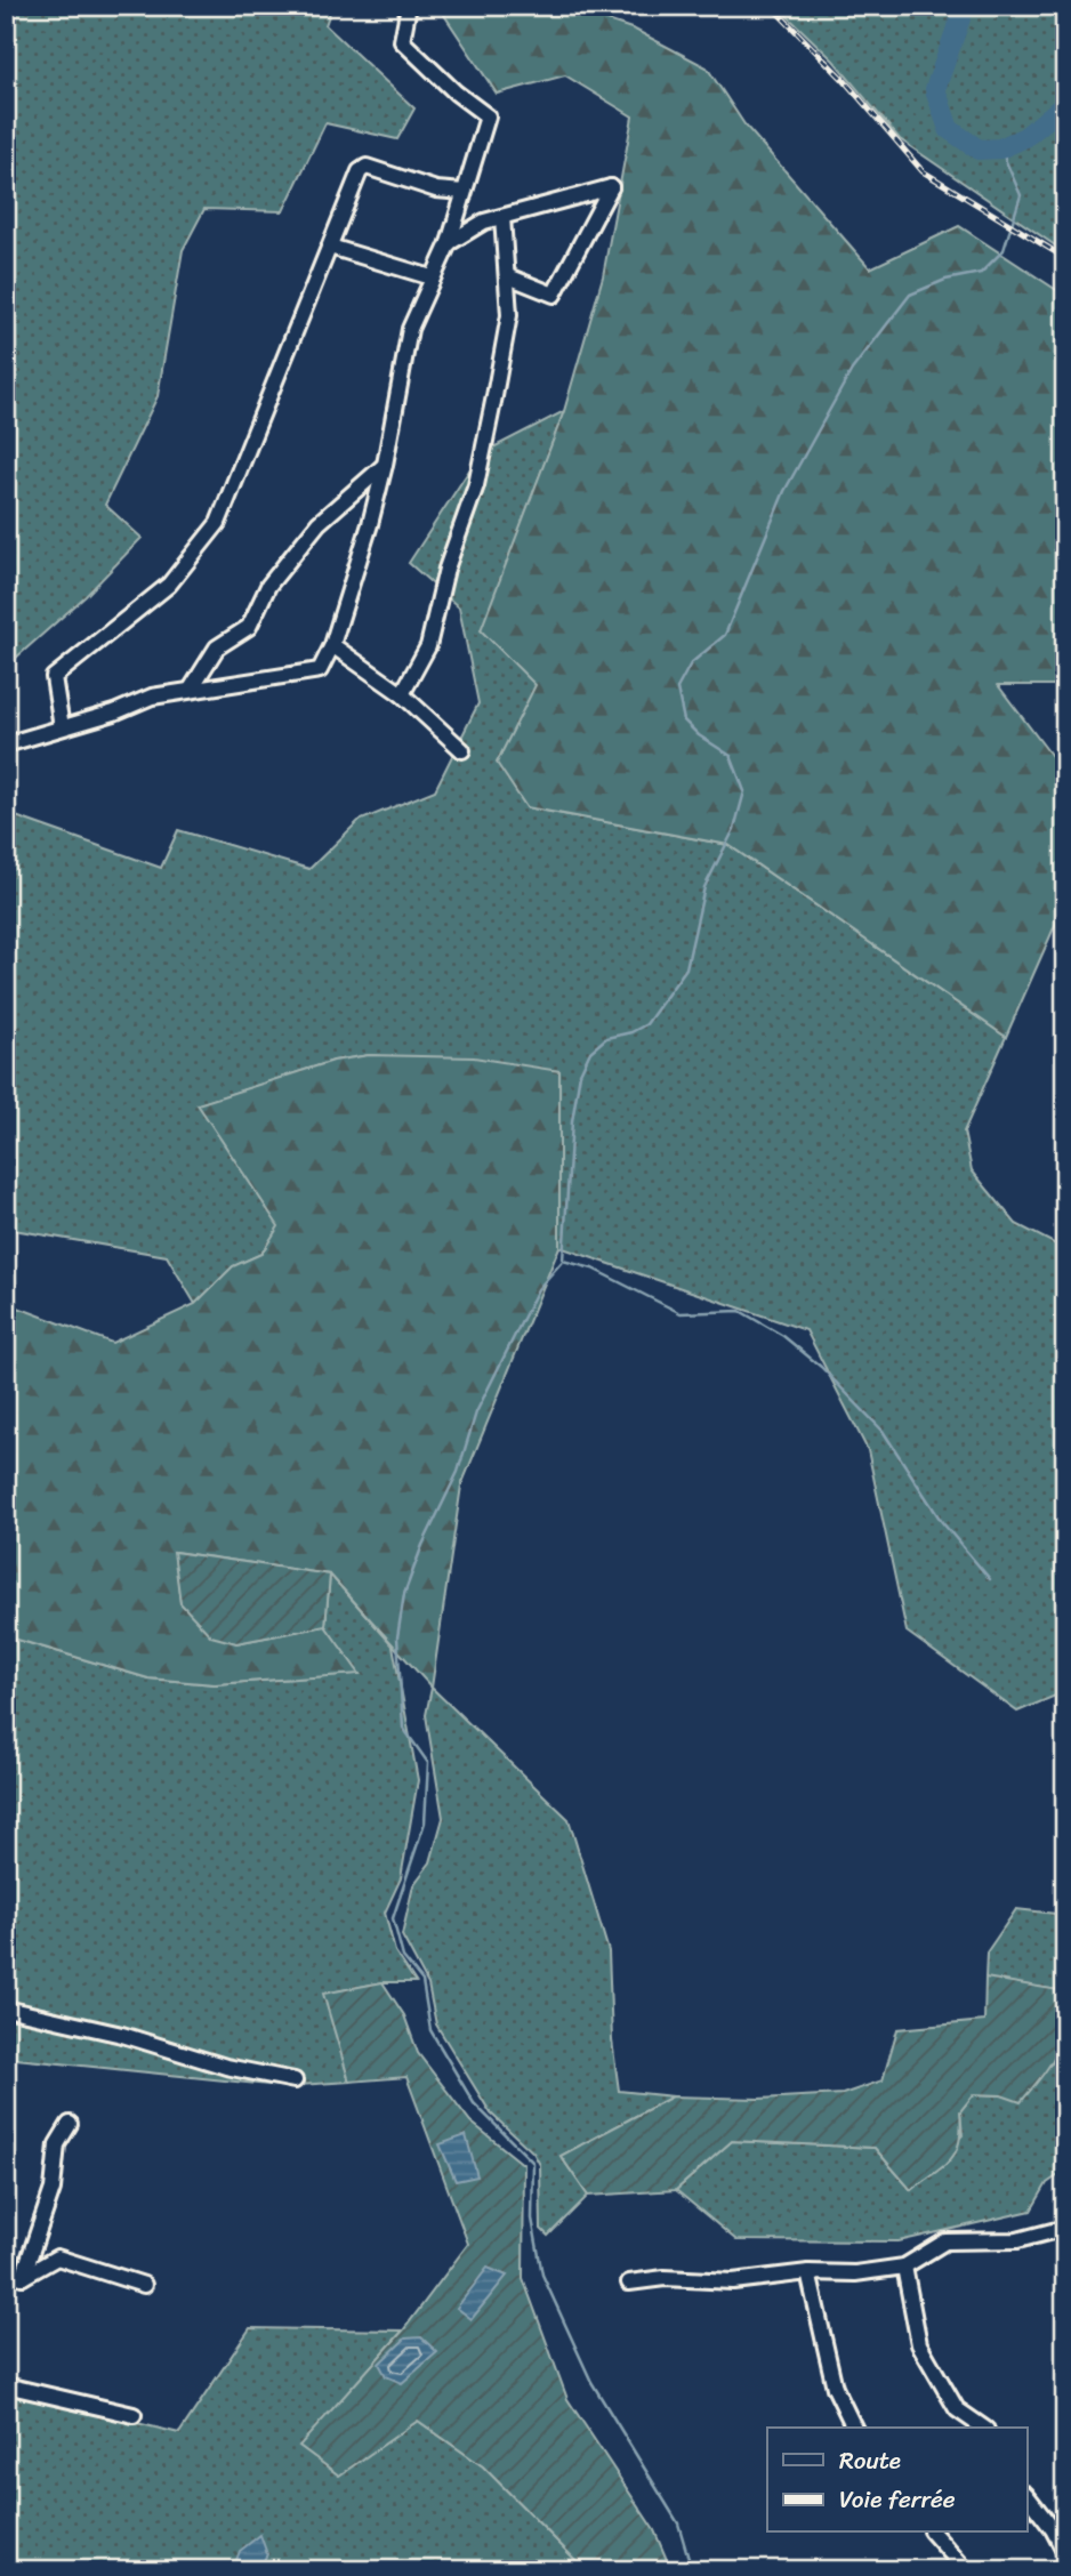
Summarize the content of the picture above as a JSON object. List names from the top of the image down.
{
  "legend": ["Route", "Voie ferrée"]
}
